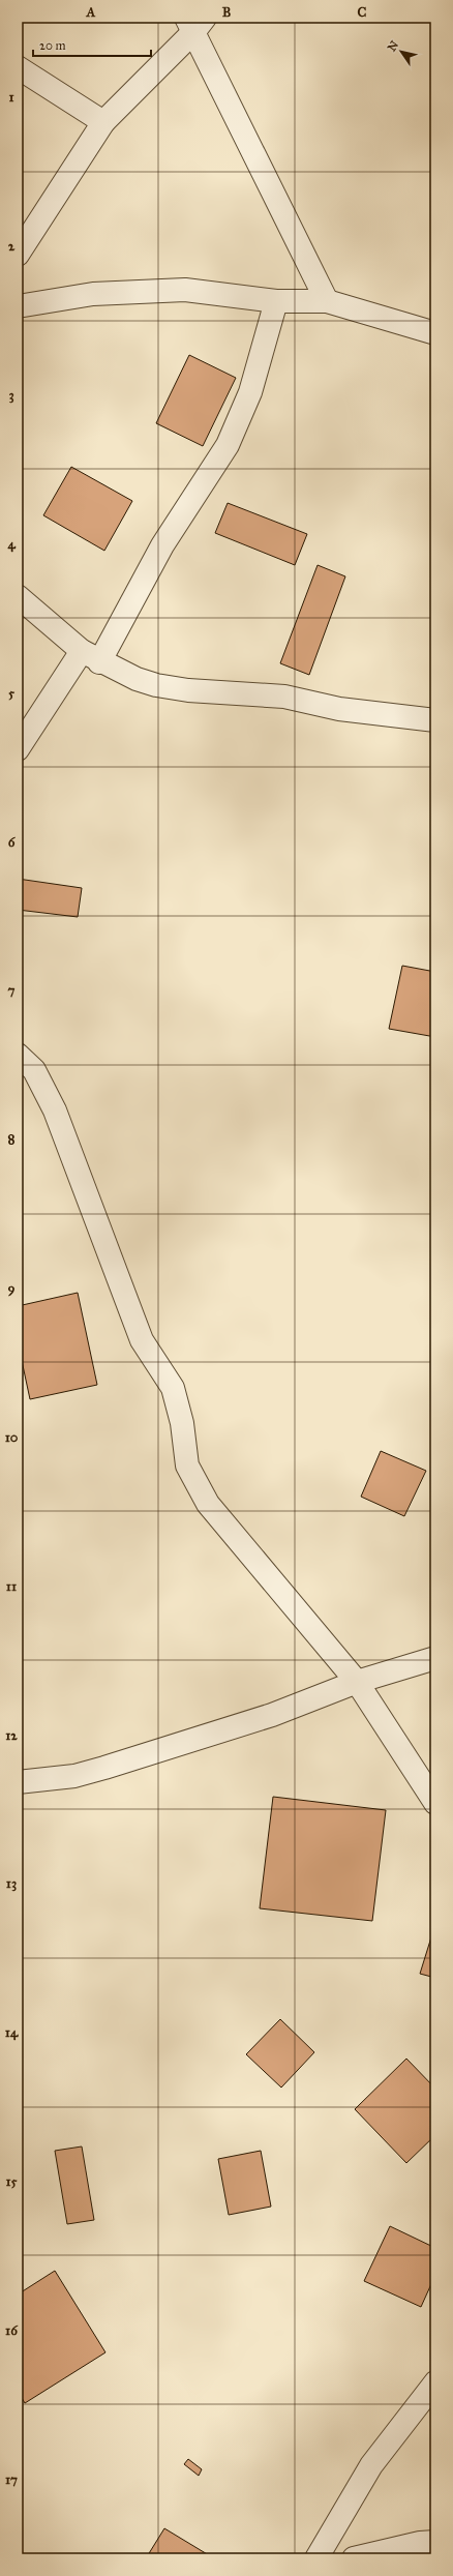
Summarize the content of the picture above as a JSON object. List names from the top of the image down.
{
  "scale_bar": "20 m",
  "north": "top left",
  "grid": {
    "columns": ["A", "B", "C"],
    "rows": [
      "1",
      "2",
      "3",
      "4",
      "5",
      "6",
      "7",
      "8",
      "9",
      "10",
      "11",
      "12",
      "13",
      "14",
      "15",
      "16",
      "17"
    ]
  }
}
